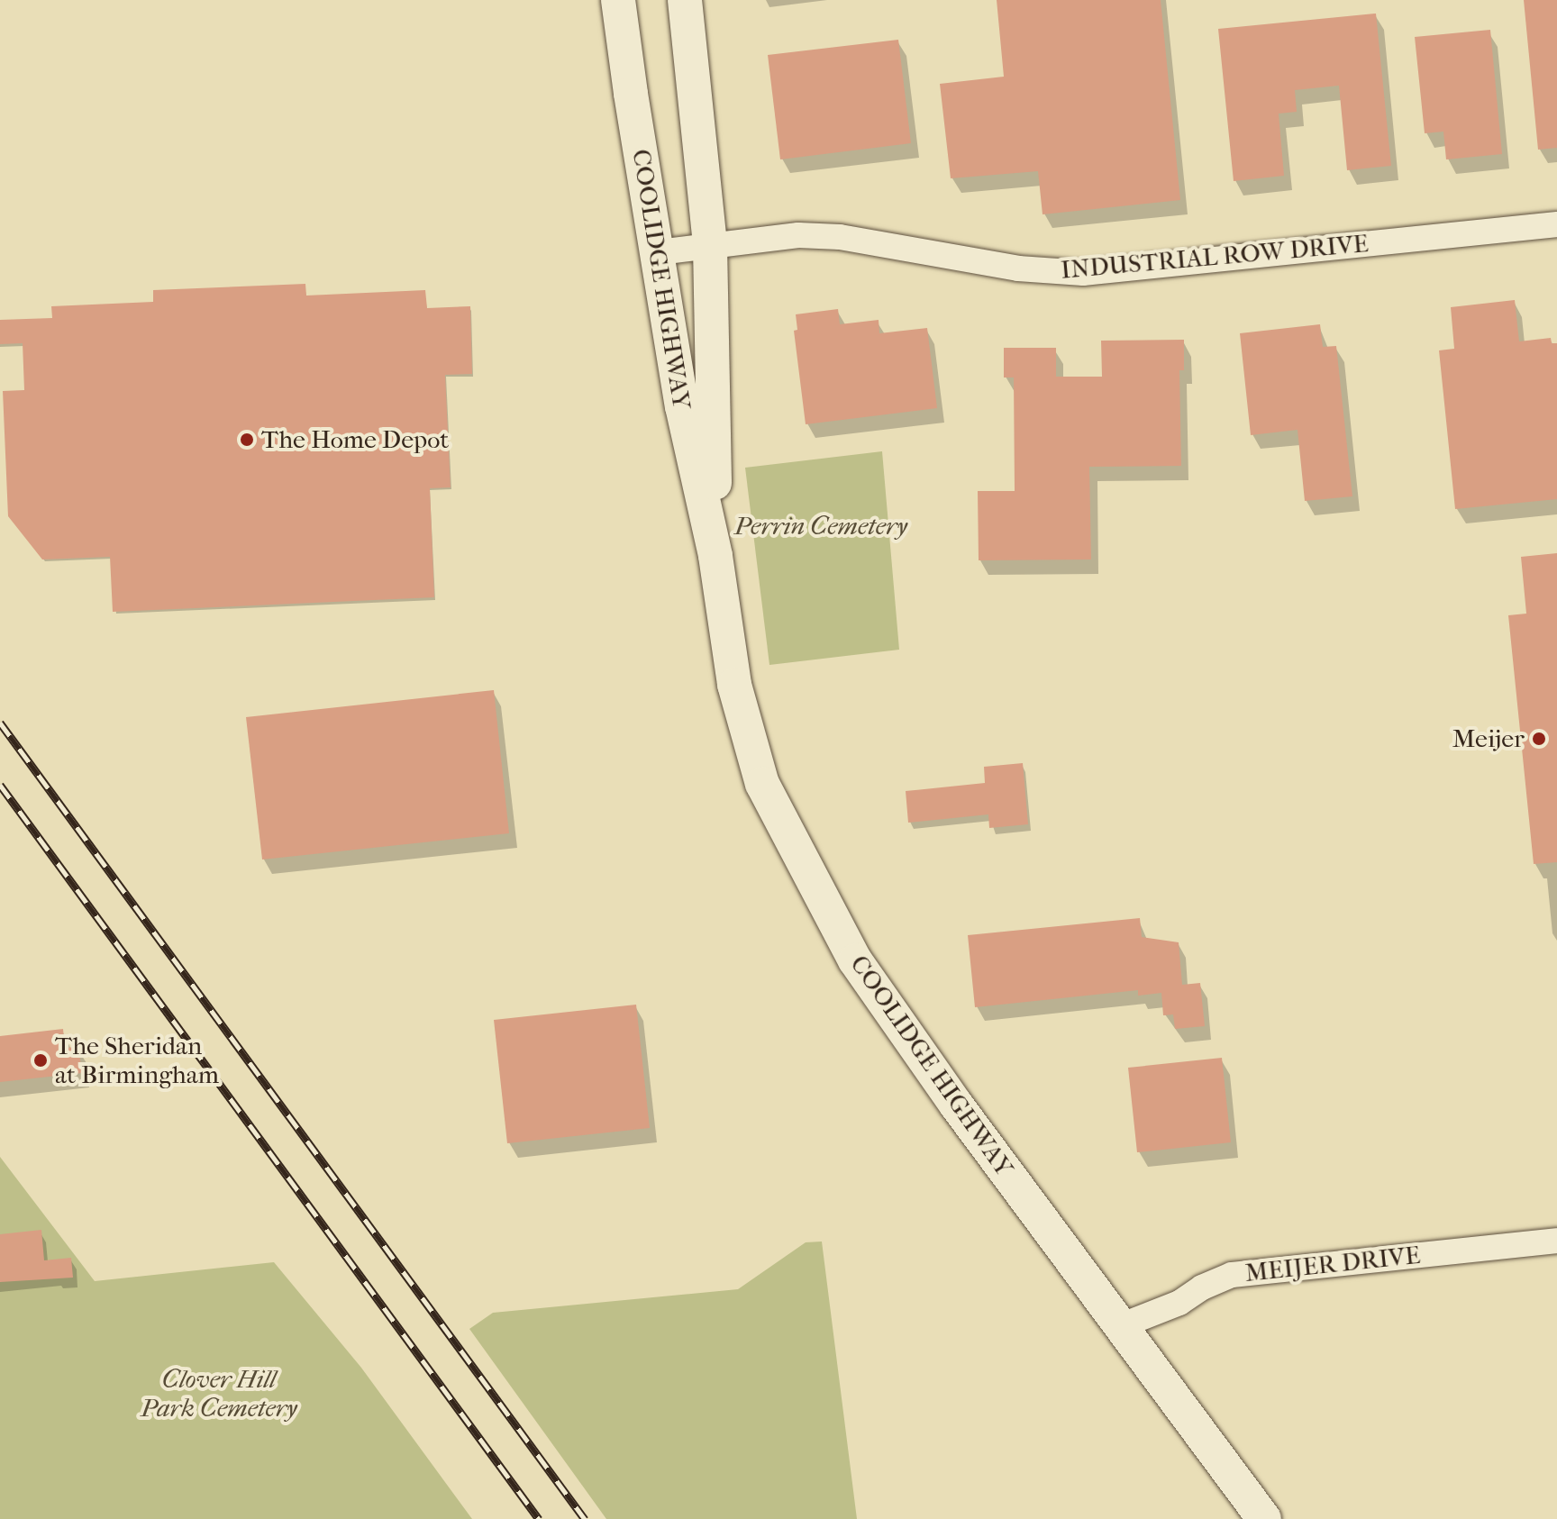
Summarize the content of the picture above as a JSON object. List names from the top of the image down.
{
  "streets": {
    "main road": ["COOLIDGE HIGHWAY"],
    "street": ["INDUSTRIAL ROW DRIVE", "MEIJER DRIVE"]
  },
  "crossings": [
    ["INDUSTRIAL ROW DRIVE", "COOLIDGE HIGHWAY"],
    ["COOLIDGE HIGHWAY", "MEIJER DRIVE"]
  ],
  "parks": ["Perrin Cemetery", "Clover Hill Park Cemetery"],
  "places": ["The Home Depot", "Meijer", "The Sheridan at Birmingham"]
}
